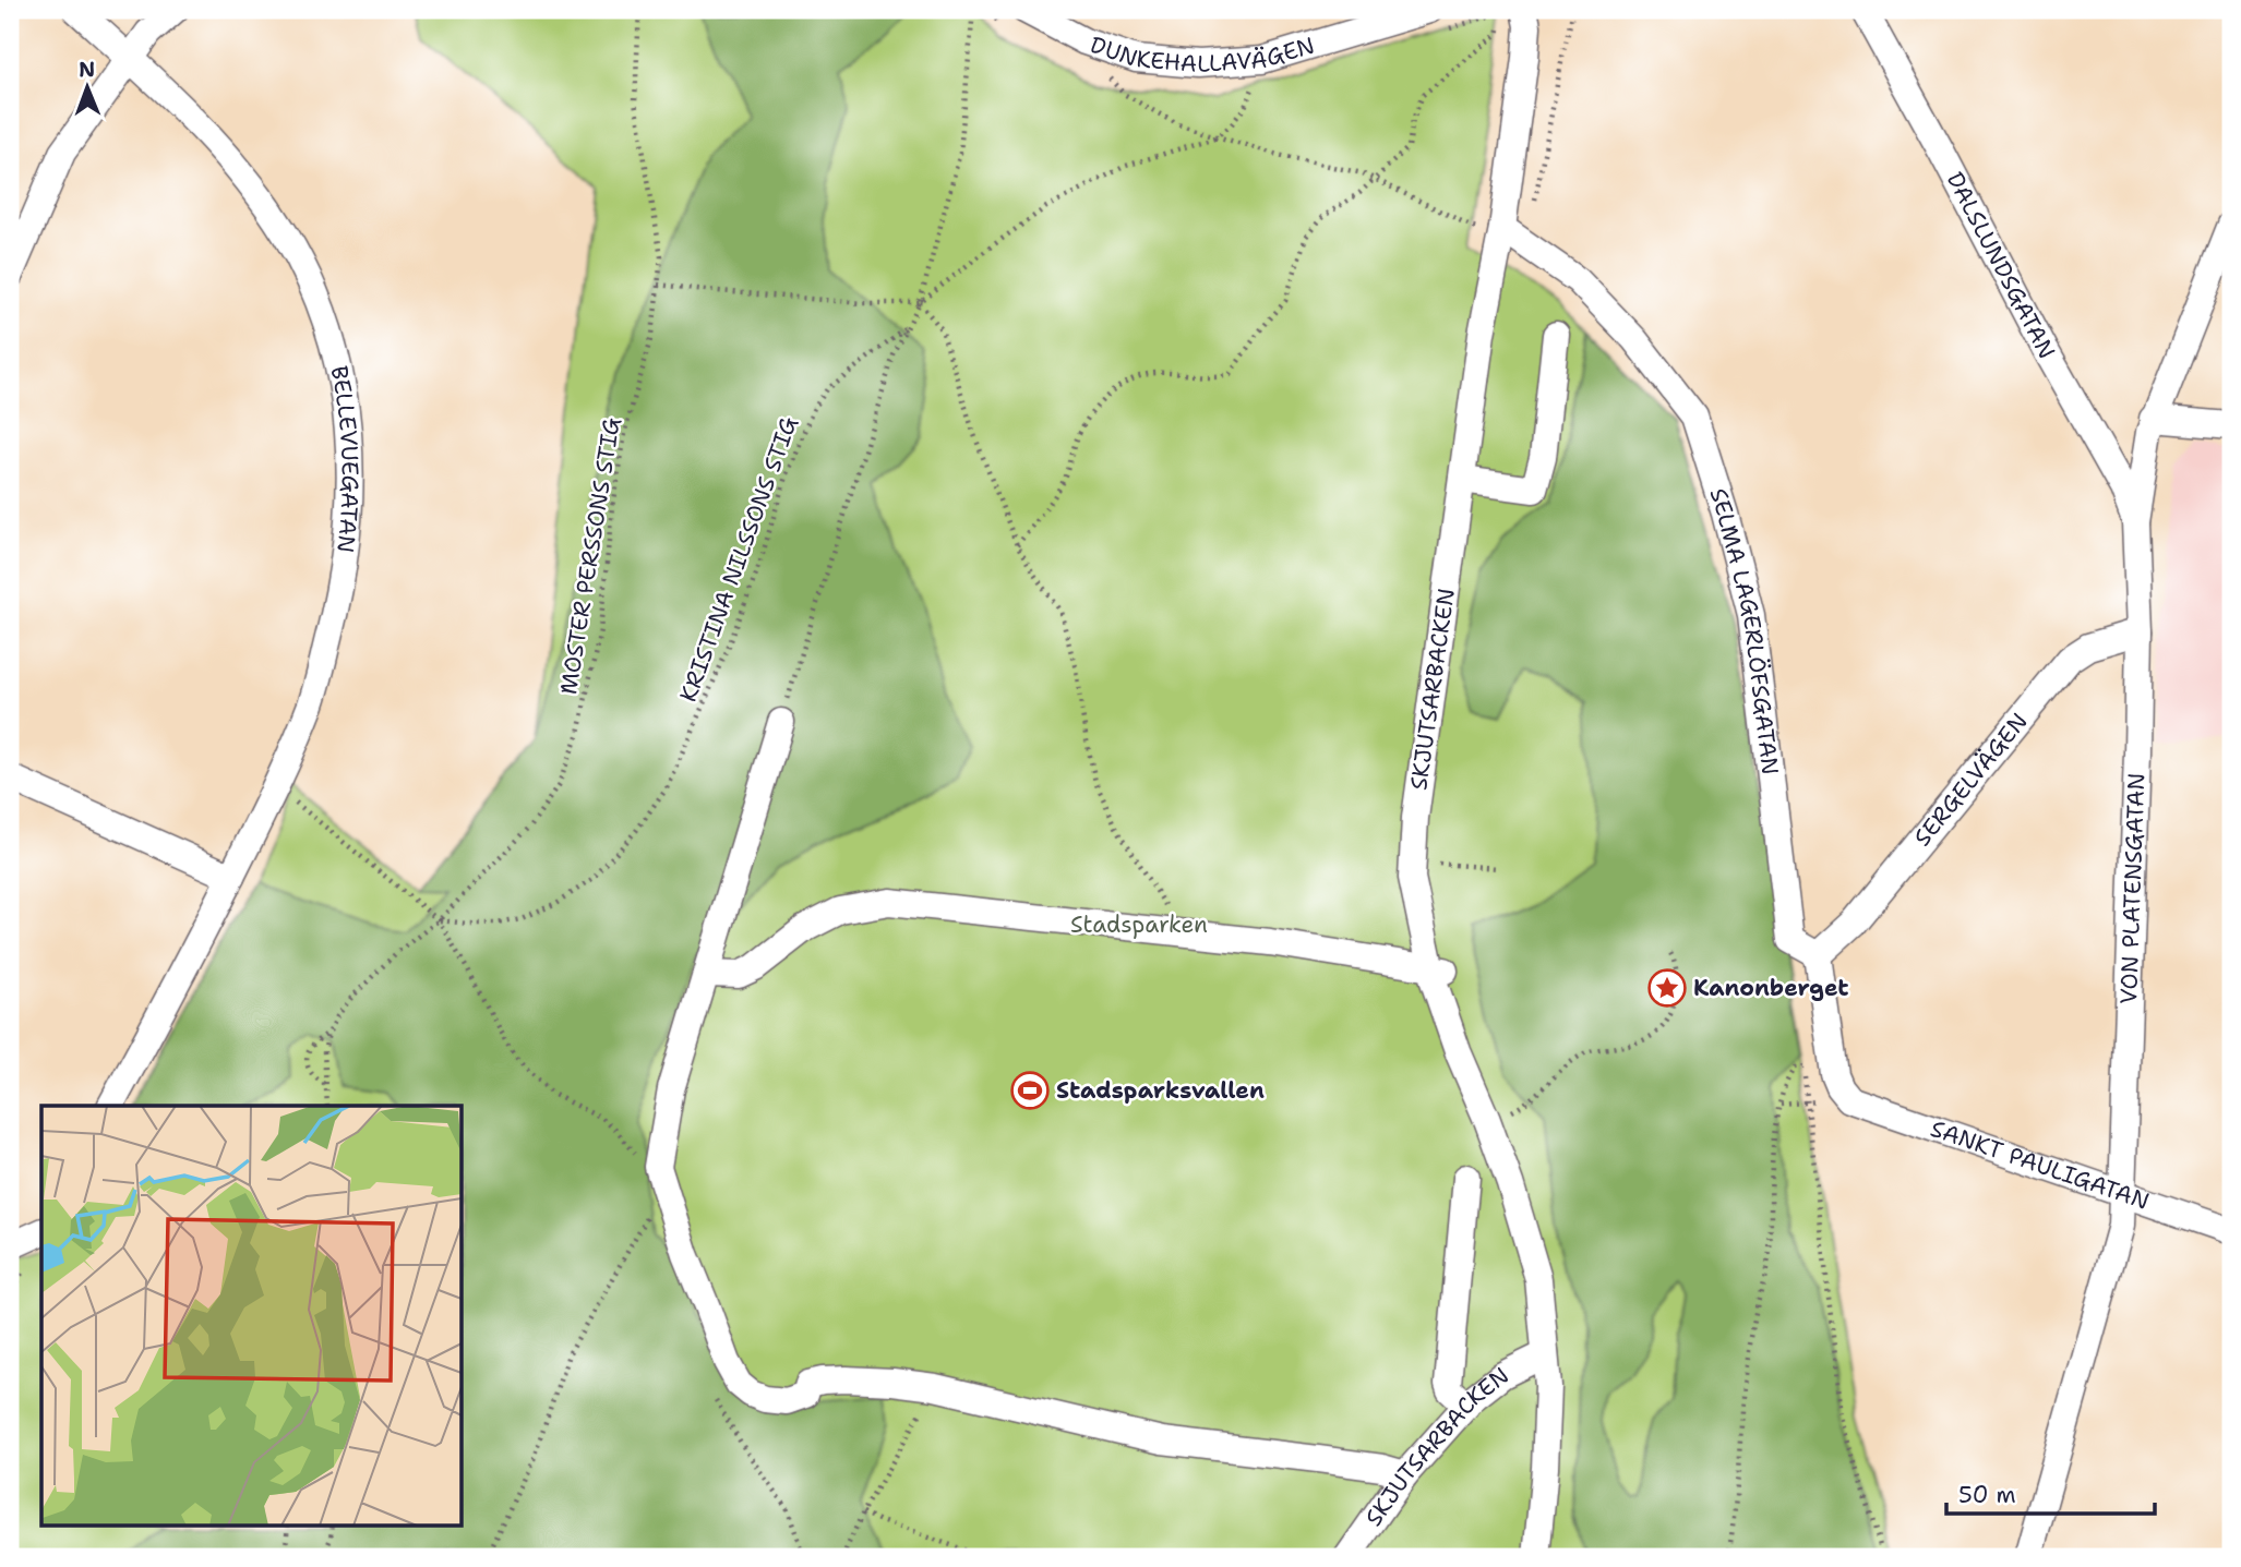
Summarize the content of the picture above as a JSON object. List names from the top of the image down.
{
  "streets": {
    "street": [
      "DUNKEHALLAVÄGEN",
      "DALSLUNDSGATAN",
      "BELLEVUEGATAN",
      "SELMA LAGERLÖFSGATAN",
      "SKJUTSARBACKEN",
      "SERGELVÄGEN",
      "VON PLATENSGATAN",
      "SANKT PAULIGATAN"
    ],
    "path": ["MOSTER PERSSONS STIG", "KRISTINA NILSSONS STIG"]
  },
  "crossings": [
    ["DALSLUNDSGATAN", "VON PLATENSGATAN"],
    ["MOSTER PERSSONS STIG", "KRISTINA NILSSONS STIG"],
    ["SELMA LAGERLÖFSGATAN", "SKJUTSARBACKEN"],
    ["SELMA LAGERLÖFSGATAN", "SERGELVÄGEN"],
    ["SELMA LAGERLÖFSGATAN", "SANKT PAULIGATAN"],
    ["SERGELVÄGEN", "VON PLATENSGATAN"],
    ["SERGELVÄGEN", "SANKT PAULIGATAN"],
    ["VON PLATENSGATAN", "SANKT PAULIGATAN"]
  ],
  "parks": ["Stadsparken"],
  "places": {
    "place": ["Kanonberget"],
    "sports": ["Stadsparksvallen"]
  },
  "scale_bar": "50 m",
  "north": "top"
}
